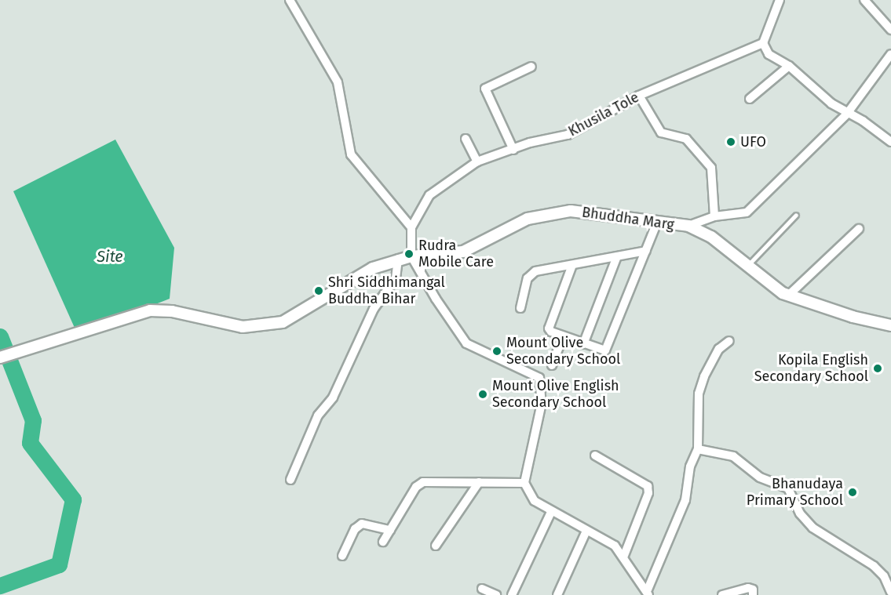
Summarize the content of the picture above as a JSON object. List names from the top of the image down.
{
  "streets": {
    "street": ["Khusila Tole", "Bhuddha Marg"]
  },
  "water": ["Site"],
  "places": [
    "UFO",
    "Rudra Mobile Care",
    "Shri Siddhimangal Buddha Bihar",
    "Mount Olive Secondary School",
    "Kopila English Secondary School",
    "Mount Olive English Secondary School",
    "Bhanudaya Primary School"
  ]
}
